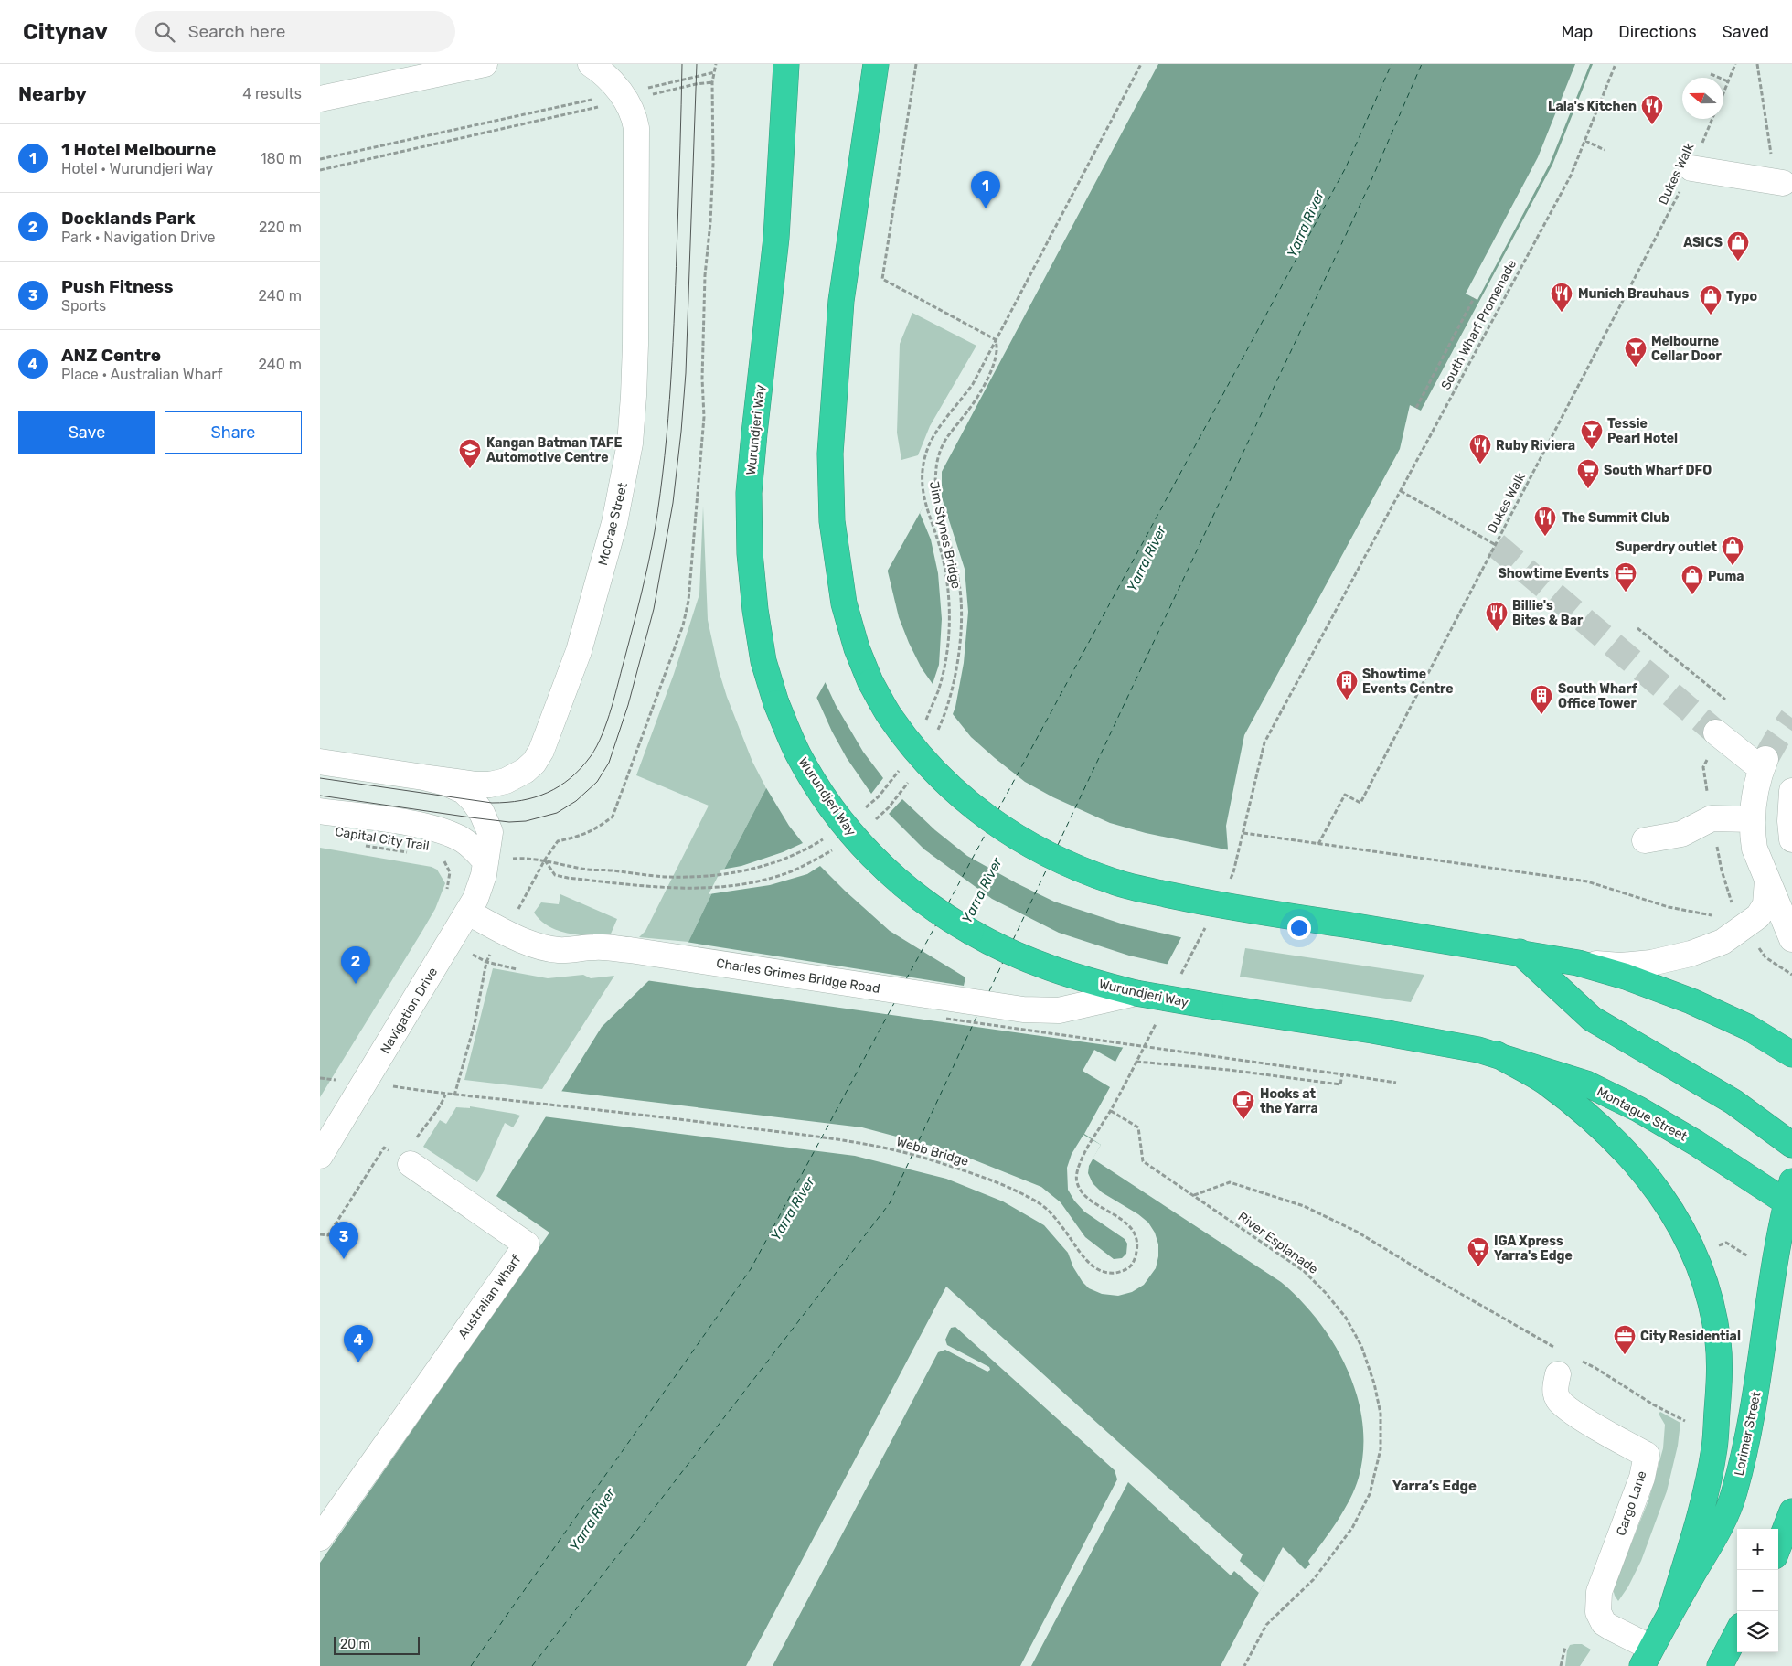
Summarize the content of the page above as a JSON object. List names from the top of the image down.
{
  "streets": {
    "highway": ["Wurundjeri Way", "Montague Street", "Lorimer Street"],
    "street": [
      "McCrae Street",
      "Charles Grimes Bridge Road",
      "Navigation Drive",
      "Australian Wharf",
      "Cargo Lane"
    ],
    "path": [
      "Dukes Walk",
      "South Wharf Promenade",
      "Jim Stynes Bridge",
      "Capital City Trail",
      "Webb Bridge",
      "River Esplanade"
    ]
  },
  "crossings": [
    ["Wurundjeri Way", "Charles Grimes Bridge Road"],
    ["Wurundjeri Way", "Montague Street"],
    ["McCrae Street", "Navigation Drive"],
    ["Charles Grimes Bridge Road", "Navigation Drive"],
    ["Montague Street", "Lorimer Street"],
    ["Webb Bridge", "River Esplanade"],
    ["Lorimer Street", "Cargo Lane"]
  ],
  "districts": ["Yarra’s Edge"],
  "water": ["Yarra River"],
  "places": {
    "restaurant": [
      "Lala's Kitchen",
      "Munich Brauhaus",
      "Ruby Riviera",
      "The Summit Club",
      "Billie's Bites & Bar"
    ],
    "shop": [
      "ASICS",
      "Typo",
      "Superdry outlet",
      "Puma"
    ],
    "bar": ["Melbourne Cellar Door", "Tessie Pearl Hotel"],
    "school or university": ["Kangan Batman TAFE Automotive Centre"],
    "supermarket": ["South Wharf DFO", "IGA Xpress Yarra's Edge"],
    "office": ["Showtime Events", "City Residential"],
    "building": ["Showtime Events Centre", "South Wharf Office Tower"],
    "cafe": ["Hooks at the Yarra"]
  },
  "scale_bar": "20 m",
  "north": "left",
  "page": {
    "header": "Citynav",
    "search": "Search here",
    "nav": ["Map", "Directions", "Saved"],
    "heading": ["Nearby", "4 results"],
    "list": [
      {
        "mark": "1",
        "name": "1 Hotel Melbourne",
        "note": "Hotel · Wurundjeri Way",
        "value": "180 m"
      },
      {
        "mark": "2",
        "name": "Docklands Park",
        "note": "Park · Navigation Drive",
        "value": "220 m"
      },
      {
        "mark": "3",
        "name": "Push Fitness",
        "note": "Sports",
        "value": "240 m"
      },
      {
        "mark": "4",
        "name": "ANZ Centre",
        "note": "Place · Australian Wharf",
        "value": "240 m"
      }
    ],
    "pins": [
      "1",
      "2",
      "3",
      "4"
    ],
    "buttons": ["Save", "Share"],
    "map_buttons": ["+", "−"],
    "scale": "20 m"
  }
}
